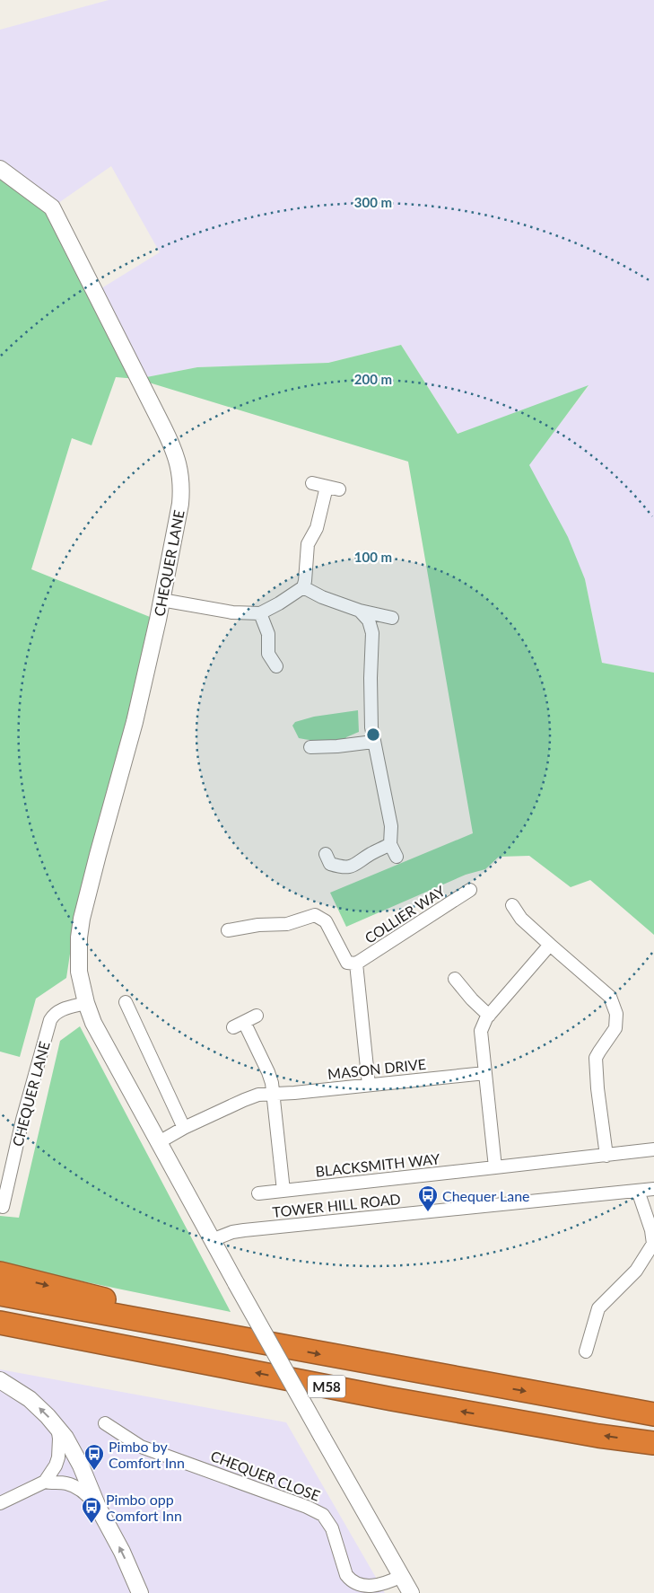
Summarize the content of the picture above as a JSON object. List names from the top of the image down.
{
  "streets": {
    "highway": ["M58"],
    "street": [
      "CHEQUER LANE",
      "COLLIER WAY",
      "MASON DRIVE",
      "BLACKSMITH WAY",
      "TOWER HILL ROAD",
      "CHEQUER CLOSE"
    ]
  },
  "crossings": [
    ["CHEQUER LANE", "MASON DRIVE"],
    ["CHEQUER LANE", "TOWER HILL ROAD"],
    ["CHEQUER LANE", "CHEQUER CLOSE"]
  ],
  "places": {
    "bus stop": ["Chequer Lane", "Pimbo by Comfort Inn", "Pimbo opp Comfort Inn"]
  },
  "rings": ["300 m", "200 m", "100 m"]
}
